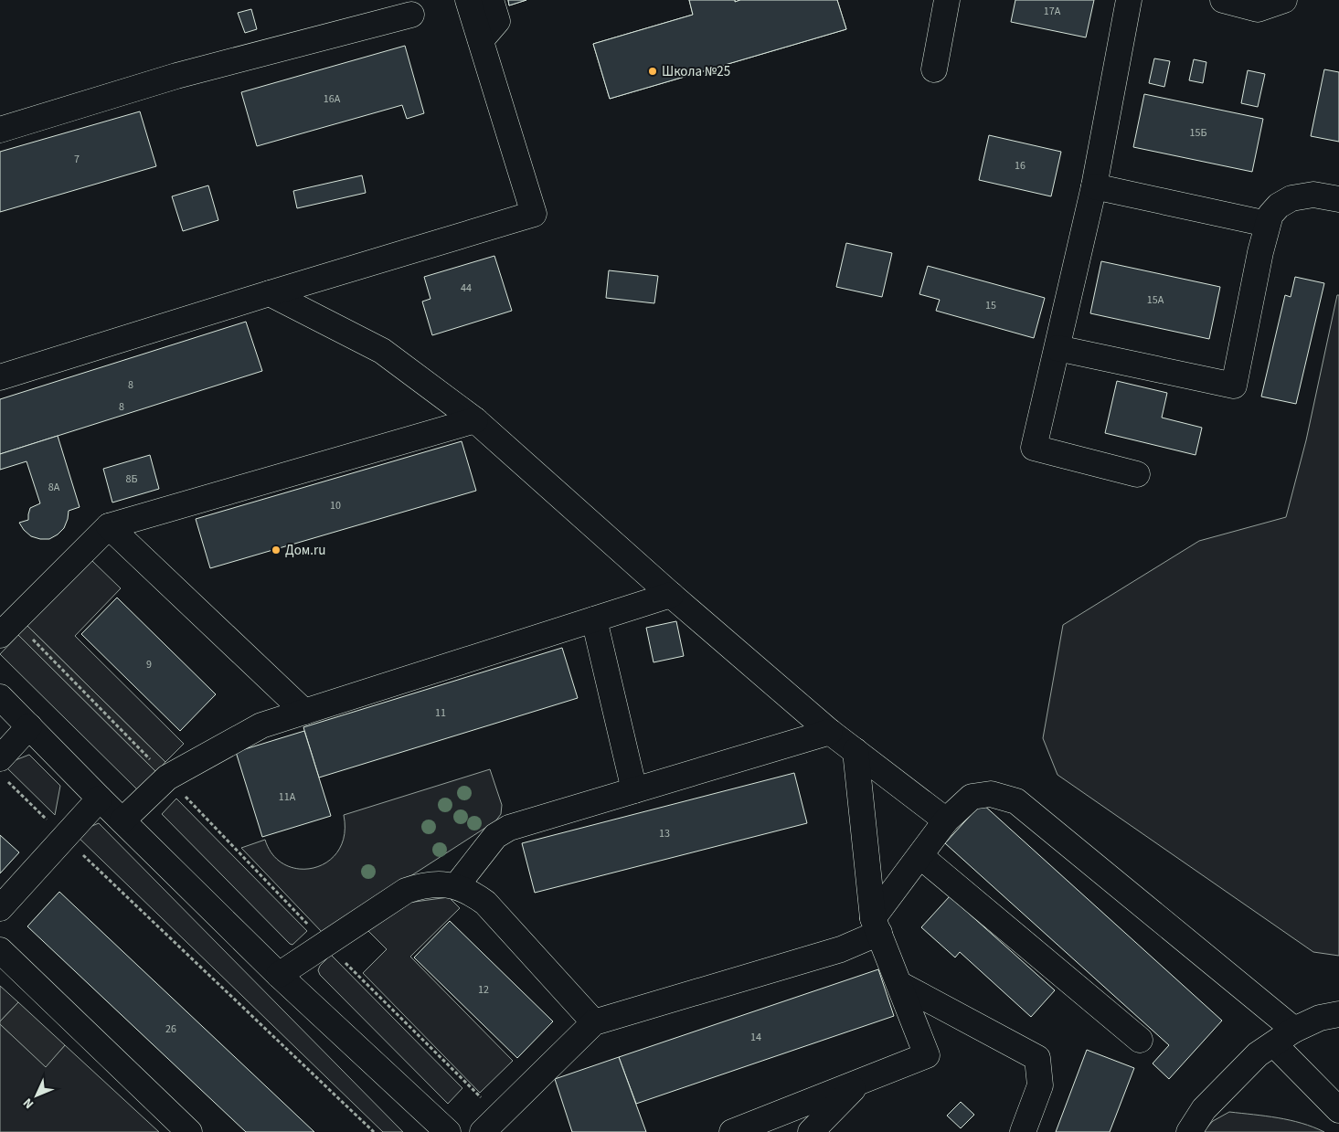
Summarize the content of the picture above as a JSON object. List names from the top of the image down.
{
  "places": ["Школа №25", "Дом.ru"],
  "house_numbers": [
    "17А",
    "16А",
    "15Б",
    "7",
    "16",
    "44",
    "15А",
    "15",
    "8",
    "8",
    "8Б",
    "8А",
    "10",
    "9",
    "11",
    "11А",
    "13",
    "12",
    "26",
    "14"
  ],
  "north": "bottom left"
}
